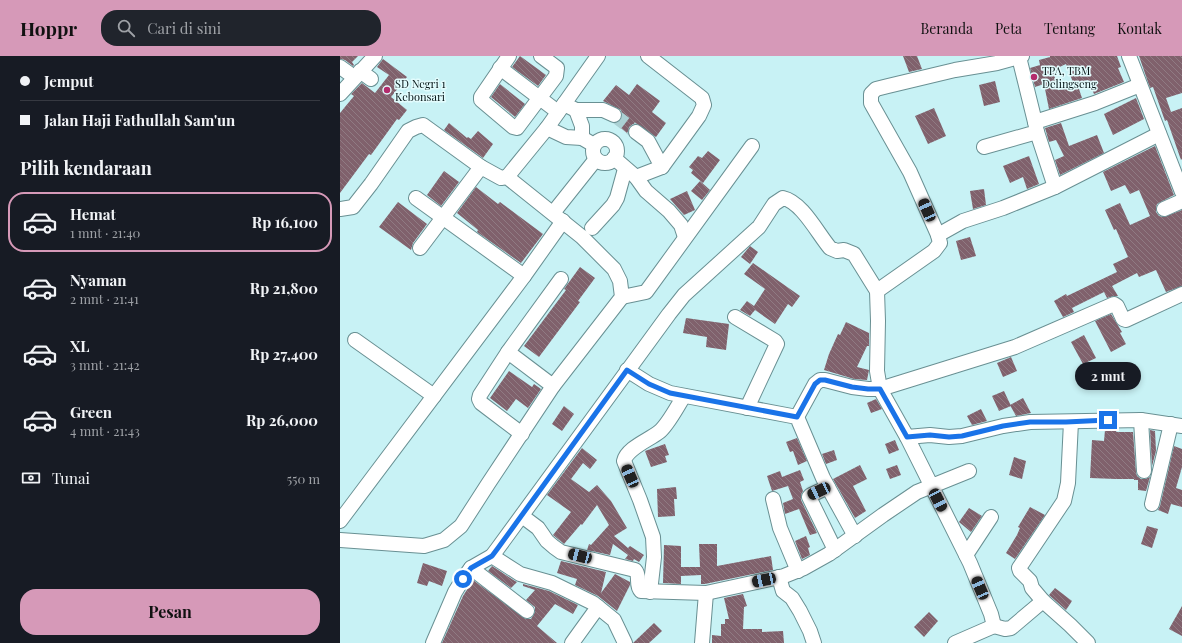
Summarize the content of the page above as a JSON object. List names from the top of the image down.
{
  "places": ["TPA, TBM Delingseng", "SD Negri 1 Kebonsari"],
  "page": {
    "header": "Hoppr",
    "search": "Cari di sini",
    "nav": [
      "Beranda",
      "Peta",
      "Tentang",
      "Kontak"
    ],
    "banner": ["Jemput", "Jalan Haji Fathullah Sam'un"],
    "heading": "Pilih kendaraan",
    "list": [
      {
        "name": "Hemat",
        "note": "1 mnt · 21:40",
        "value": "Rp 16,100"
      },
      {
        "name": "Nyaman",
        "note": "2 mnt · 21:41",
        "value": "Rp 21,800"
      },
      {
        "name": "XL",
        "note": "3 mnt · 21:42",
        "value": "Rp 27,400"
      },
      {
        "name": "Green",
        "note": "4 mnt · 21:43",
        "value": "Rp 26,000"
      }
    ],
    "bubble": "2 mnt",
    "pay": ["Tunai", "550 m"],
    "buttons": "Pesan"
  }
}
